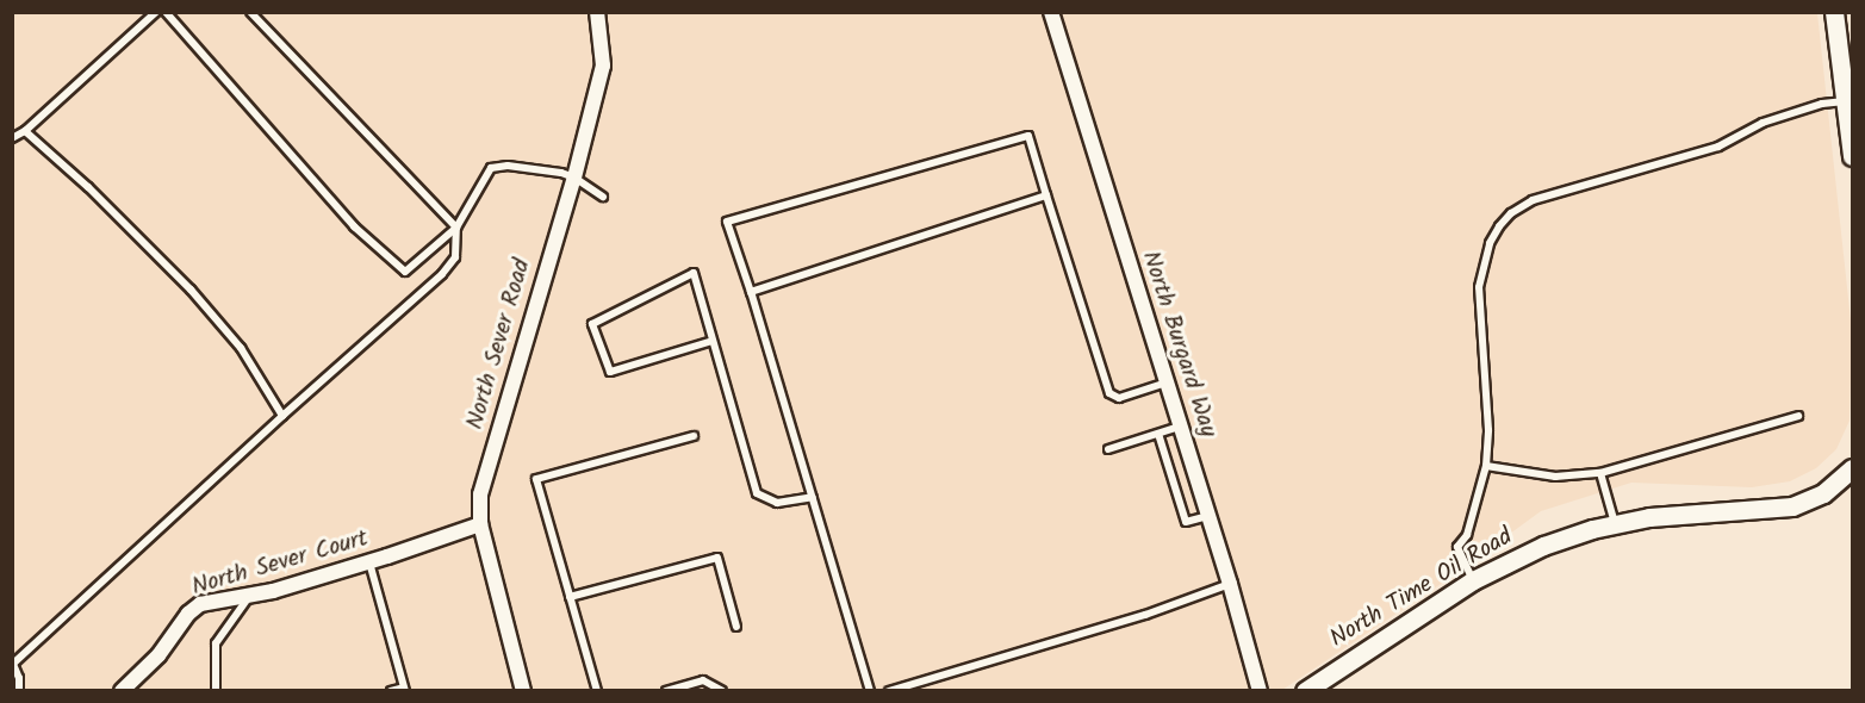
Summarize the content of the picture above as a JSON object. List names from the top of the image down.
{
  "streets": {
    "street": [
      "North Sever Road",
      "North Burgard Way",
      "North Sever Court",
      "North Time Oil Road"
    ]
  },
  "crossings": [
    ["North Sever Road", "North Sever Court"]
  ]
}
